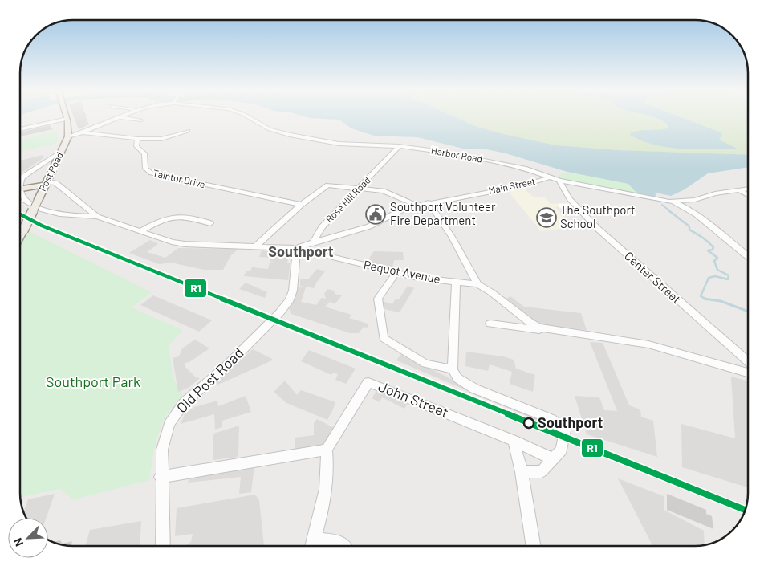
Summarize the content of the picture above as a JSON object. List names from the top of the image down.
{
  "streets": {
    "main road": ["Post Road"],
    "street": [
      "Harbor Road",
      "Taintor Drive",
      "Main Street",
      "Rose Hill Road",
      "Pequot Avenue",
      "Center Street",
      "Old Post Road",
      "John Street"
    ]
  },
  "crossings": [
    ["Harbor Road", "Main Street"],
    ["Harbor Road", "Rose Hill Road"],
    ["Harbor Road", "Center Street"],
    ["Post Road", "Pequot Avenue"],
    ["Main Street", "Rose Hill Road"],
    ["Pequot Avenue", "Old Post Road"]
  ],
  "districts": ["Southport"],
  "parks": ["Southport Park"],
  "places": {
    "public building": ["Southport Volunteer Fire Department"],
    "school or university": ["The Southport School"],
    "other": ["Southport"]
  },
  "lines": ["transit line R1"],
  "north": "bottom left"
}
